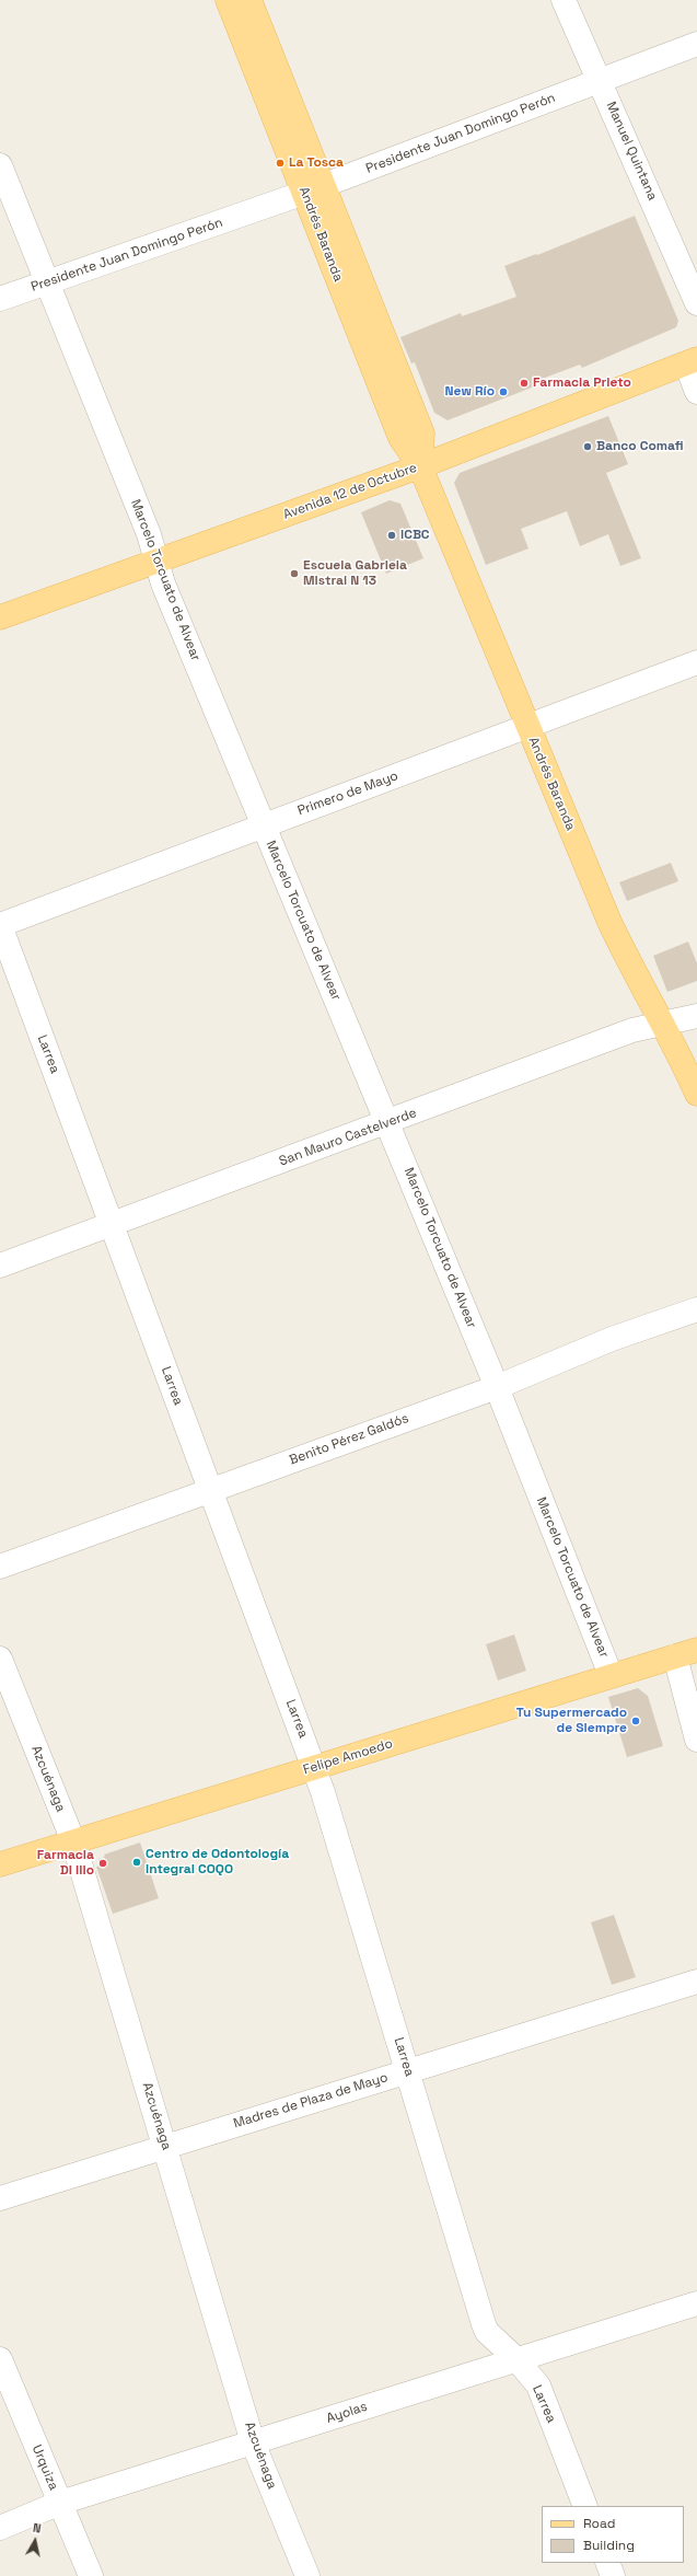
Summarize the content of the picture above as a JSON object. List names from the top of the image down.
{
  "streets": {
    "main road": ["Andrés Baranda", "Avenida 12 de Octubre", "Felipe Amoedo"],
    "street": [
      "Presidente Juan Domingo Perón",
      "Manuel Quintana",
      "Marcelo Torcuato de Alvear",
      "Primero de Mayo",
      "Larrea",
      "San Mauro Castelverde",
      "Benito Pérez Galdós",
      "Azcuénaga",
      "Madres de Plaza de Mayo",
      "Ayolas",
      "Urquiza"
    ]
  },
  "crossings": [
    ["Presidente Juan Domingo Perón", "Manuel Quintana"],
    ["Presidente Juan Domingo Perón", "Andrés Baranda"],
    ["Presidente Juan Domingo Perón", "Marcelo Torcuato de Alvear"],
    ["Andrés Baranda", "Avenida 12 de Octubre"],
    ["Andrés Baranda", "Primero de Mayo"],
    ["Andrés Baranda", "San Mauro Castelverde"],
    ["Avenida 12 de Octubre", "Marcelo Torcuato de Alvear"],
    ["Marcelo Torcuato de Alvear", "Primero de Mayo"],
    ["Marcelo Torcuato de Alvear", "San Mauro Castelverde"],
    ["Marcelo Torcuato de Alvear", "Benito Pérez Galdós"],
    ["Marcelo Torcuato de Alvear", "Felipe Amoedo"],
    ["Primero de Mayo", "Larrea"],
    ["Larrea", "San Mauro Castelverde"],
    ["Larrea", "Benito Pérez Galdós"],
    ["Larrea", "Felipe Amoedo"],
    ["Larrea", "Madres de Plaza de Mayo"],
    ["Larrea", "Ayolas"],
    ["Felipe Amoedo", "Azcuénaga"],
    ["Azcuénaga", "Madres de Plaza de Mayo"],
    ["Azcuénaga", "Ayolas"],
    ["Ayolas", "Urquiza"]
  ],
  "places": [
    "La Tosca",
    "Farmacia Prieto",
    "New Río",
    "Banco Comafi",
    "ICBC",
    "Escuela Gabriela Mistral N 13",
    "Tu Supermercado de Siempre",
    "Centro de Odontología Integral COQO",
    "Farmacia Di Ilio"
  ],
  "legend": ["Road", "Building"],
  "north": "top"
}
